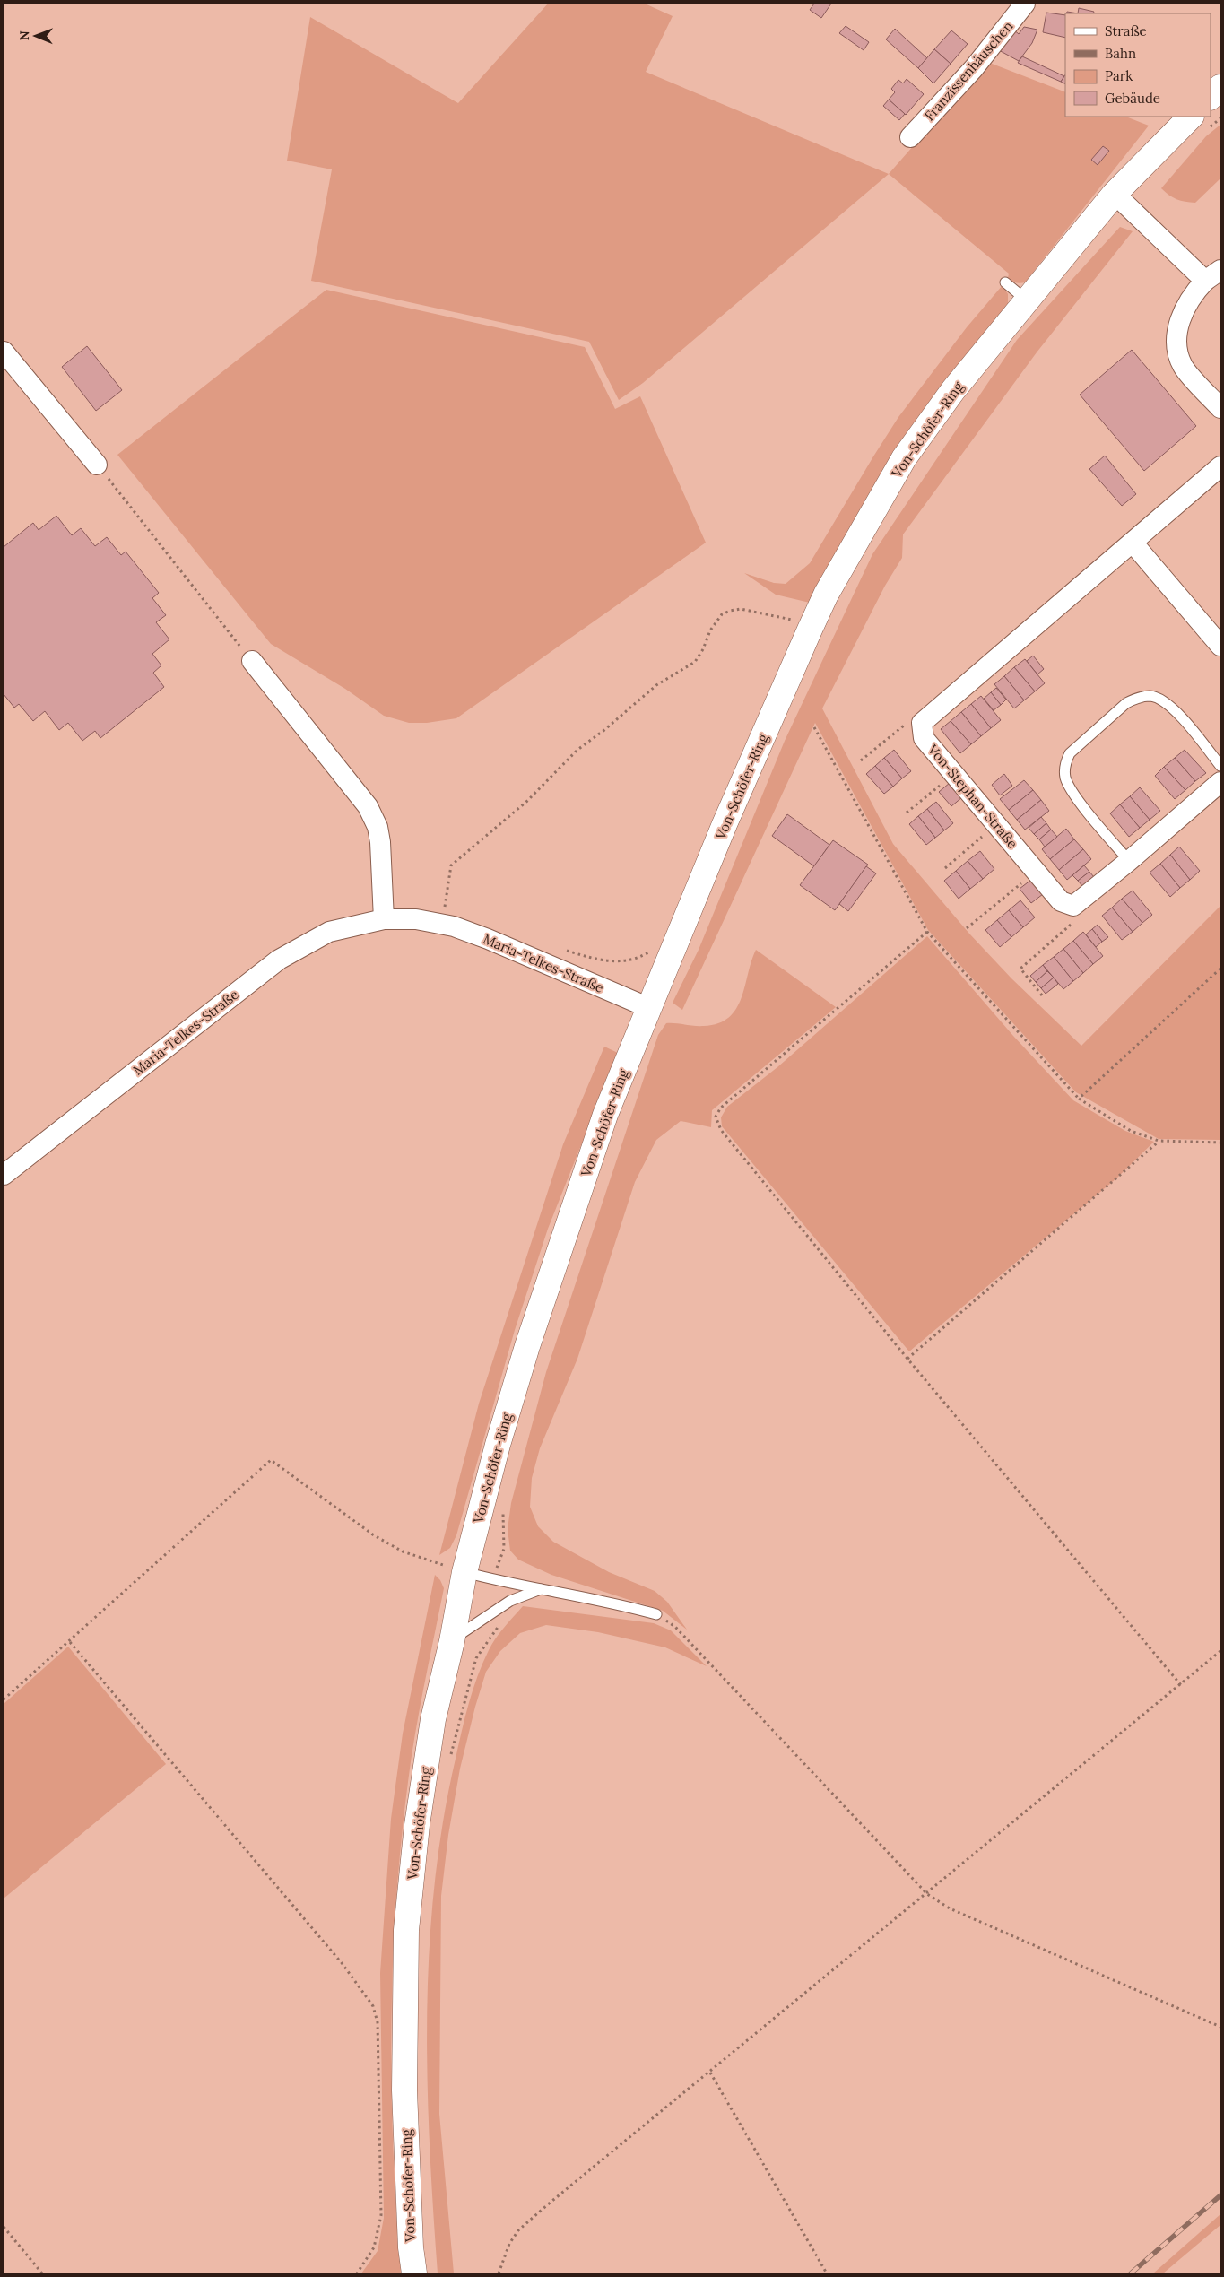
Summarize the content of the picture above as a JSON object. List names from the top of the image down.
{
  "streets": {
    "main road": ["Von-Schöfer-Ring"],
    "street": ["Franzissenhäuschen", "Von-Stephan-Straße", "Maria-Telkes-Straße"]
  },
  "crossings": [
    ["Von-Schöfer-Ring", "Maria-Telkes-Straße"]
  ],
  "legend": [
    "Straße",
    "Bahn",
    "Park",
    "Gebäude"
  ],
  "north": "left"
}
